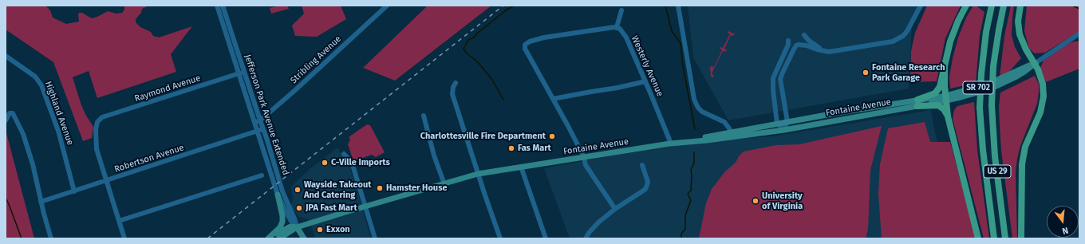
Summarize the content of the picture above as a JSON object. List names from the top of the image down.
{
  "streets": {
    "highway": ["US 29"],
    "main road": ["SR 702", "Fontaine Avenue"],
    "street": [
      "Stribling Avenue",
      "Westerly Avenue",
      "Raymond Avenue",
      "Highland Avenue",
      "Jefferson Park Avenue Extended",
      "Robertson Avenue"
    ]
  },
  "crossings": [
    ["Stribling Avenue", "Jefferson Park Avenue Extended"],
    ["Westerly Avenue", "Fontaine Avenue"],
    ["Raymond Avenue", "Jefferson Park Avenue Extended"],
    ["Raymond Avenue", "Robertson Avenue"],
    ["Fontaine Avenue", "Jefferson Park Avenue Extended"],
    ["Highland Avenue", "Robertson Avenue"],
    ["Jefferson Park Avenue Extended", "Robertson Avenue"]
  ],
  "places": [
    "Fontaine Research Park Garage",
    "Charlottesville Fire Department",
    "Fas Mart",
    "C-Ville Imports",
    "Hamster House",
    "Wayside Takeout And Catering",
    "University of Virginia",
    "JPA Fast Mart",
    "Exxon"
  ],
  "north": "bottom"
}
